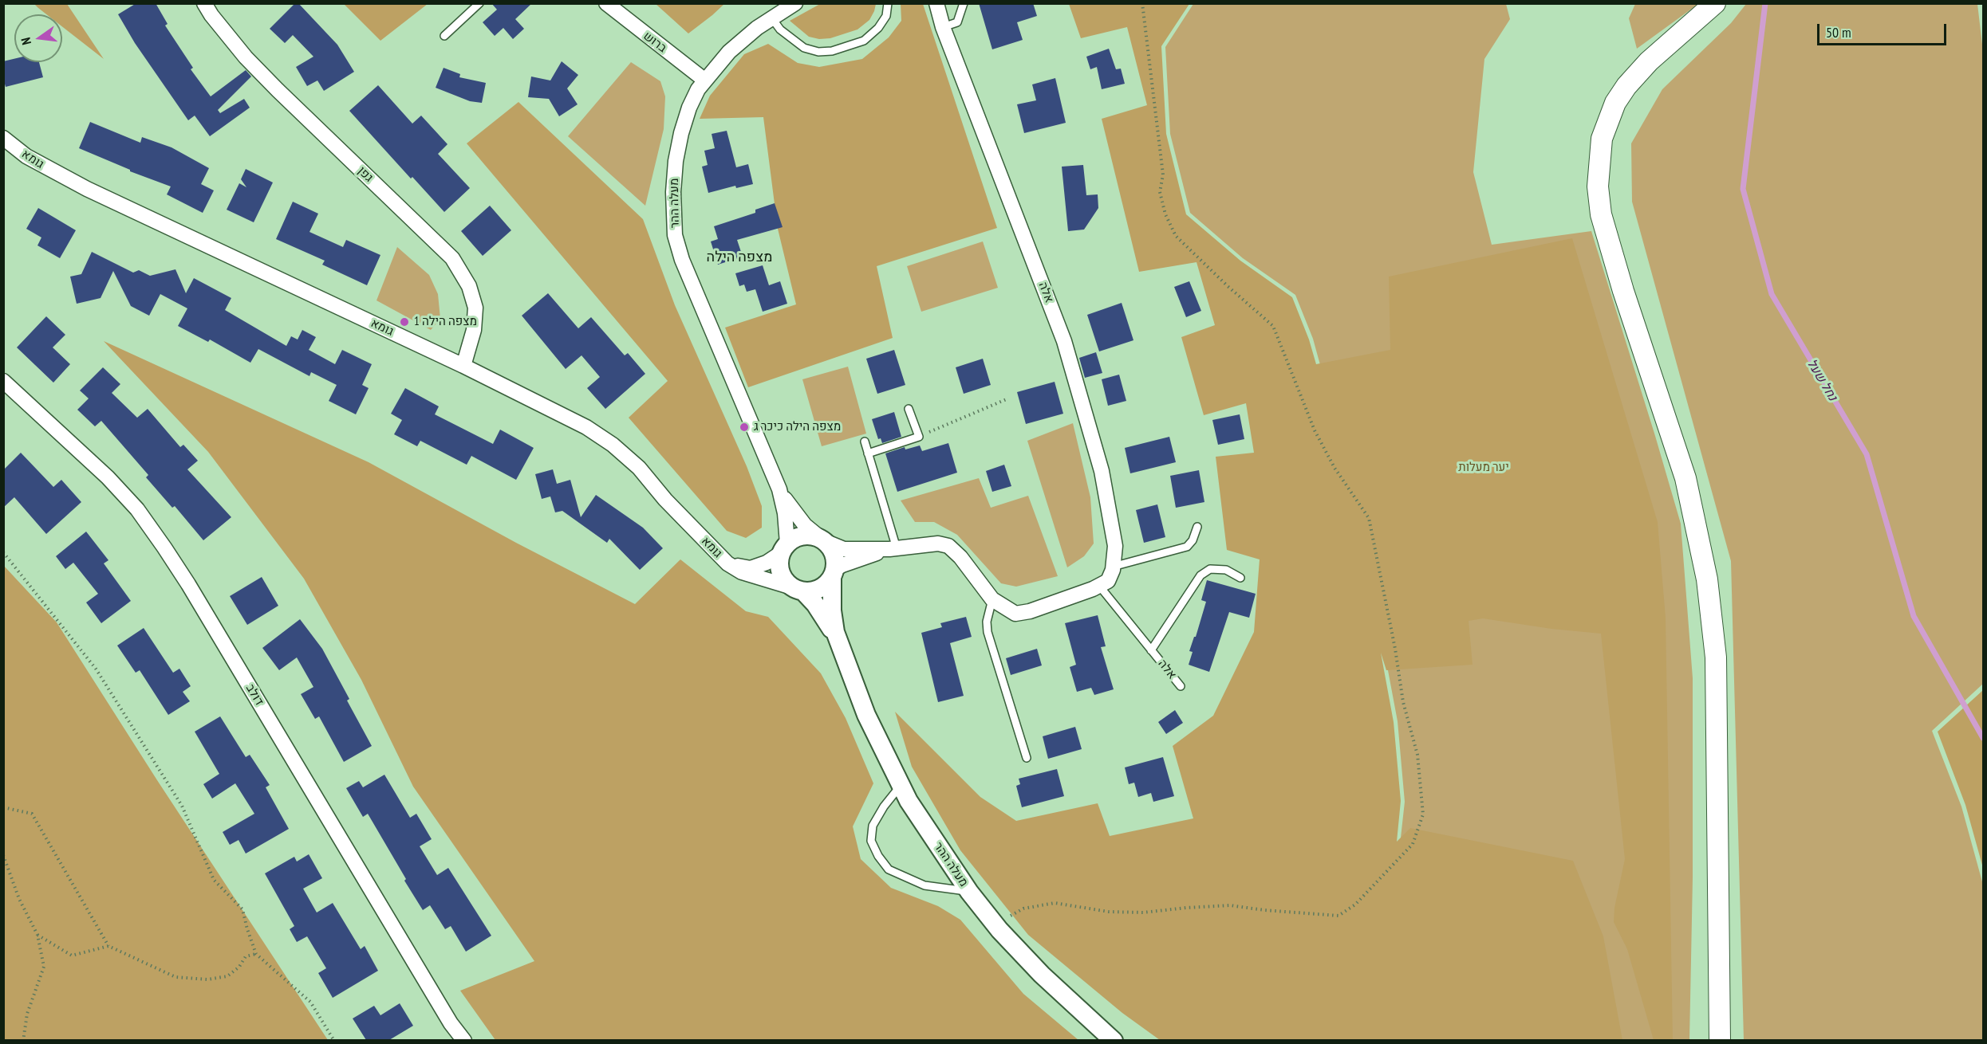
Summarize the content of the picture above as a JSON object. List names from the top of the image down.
{
  "streets": {
    "street": [
      "ברוש",
      "גומא",
      "גפן",
      "מעלה ההר",
      "אלה",
      "דולב"
    ]
  },
  "crossings": [
    ["ברוש", "מעלה ההר"],
    ["גומא", "גפן"],
    ["גומא", "מעלה ההר"]
  ],
  "districts": ["מצפה הילה"],
  "water": ["נחל שעל"],
  "parks": ["יער מעלות"],
  "places": ["מצפה הילה 1", "מצפה הילה כיכר ג"],
  "scale_bar": "50 m",
  "north": "left"
}
